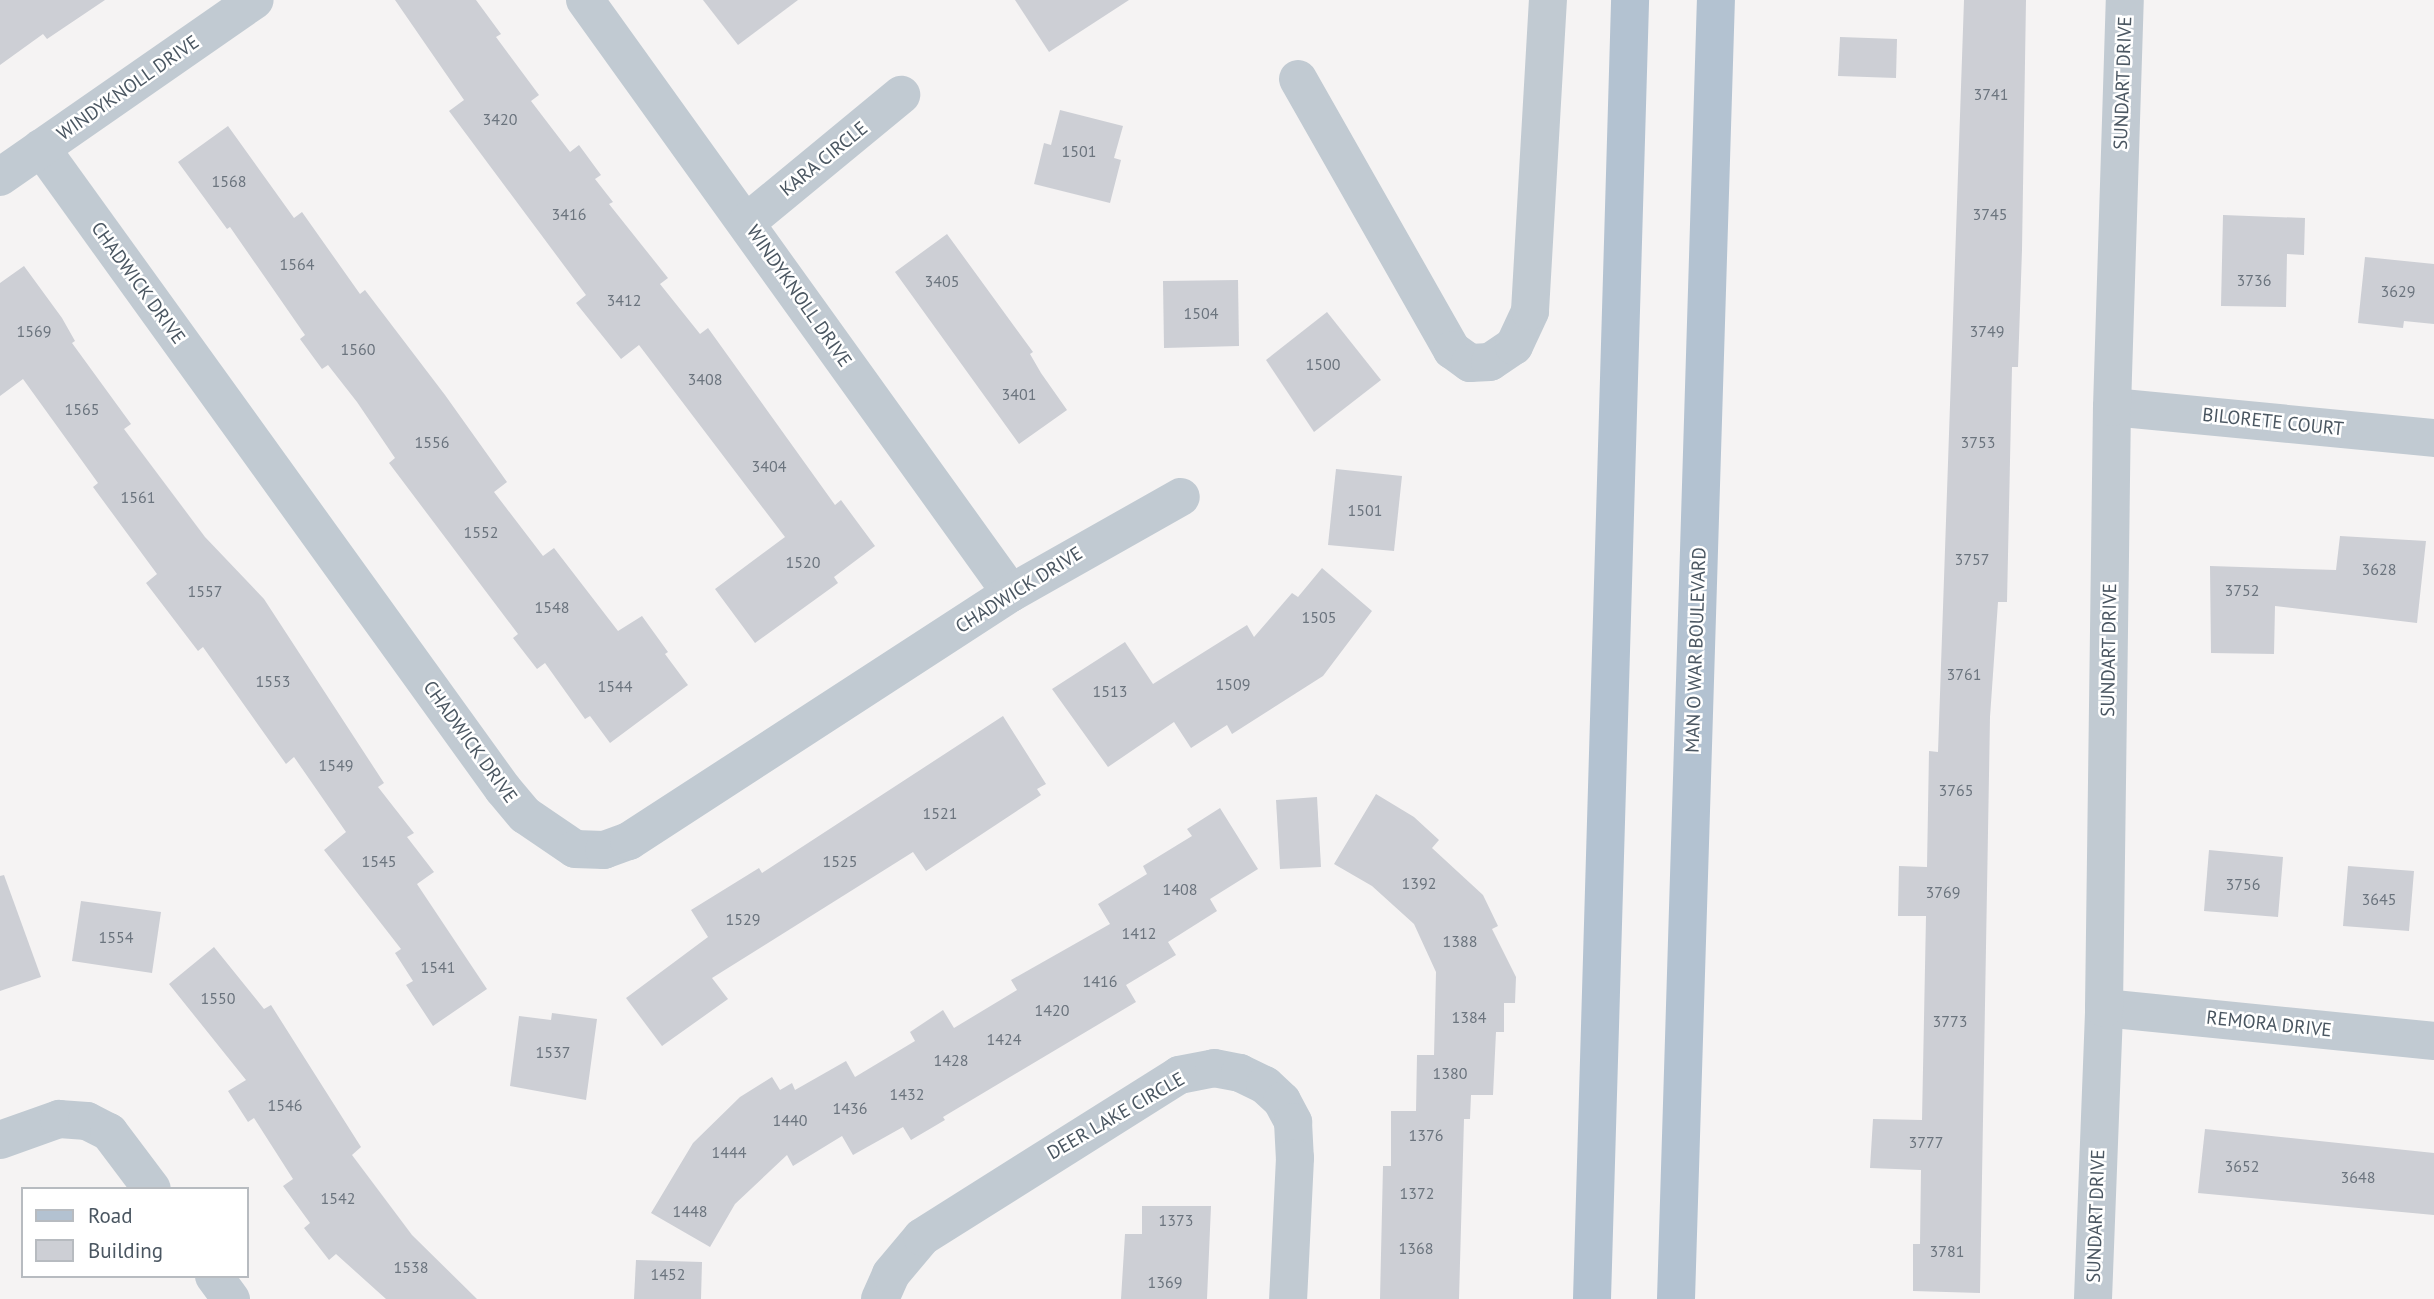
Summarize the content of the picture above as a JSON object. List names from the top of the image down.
{
  "streets": {
    "main road": ["MAN O WAR BOULEVARD"],
    "street": [
      "SUNDART DRIVE",
      "WINDYKNOLL DRIVE",
      "KARA CIRCLE",
      "CHADWICK DRIVE",
      "BILORETE COURT",
      "REMORA DRIVE",
      "DEER LAKE CIRCLE"
    ]
  },
  "crossings": [
    ["SUNDART DRIVE", "BILORETE COURT"],
    ["SUNDART DRIVE", "REMORA DRIVE"],
    ["WINDYKNOLL DRIVE", "KARA CIRCLE"],
    ["WINDYKNOLL DRIVE", "CHADWICK DRIVE"]
  ],
  "house_numbers": [
    "3741",
    "3420",
    "1501",
    "1568",
    "3416",
    "3745",
    "1564",
    "3736",
    "3405",
    "3629",
    "3412",
    "1504",
    "1569",
    "3749",
    "1560",
    "1500",
    "3408",
    "3401",
    "1565",
    "1556",
    "3753",
    "3404",
    "1561",
    "1501",
    "1552",
    "3757",
    "1520",
    "3628",
    "3752",
    "1557",
    "1548",
    "1505",
    "3761",
    "1553",
    "1509",
    "1544",
    "1513",
    "1549",
    "3765",
    "1521",
    "1545",
    "1525",
    "1392",
    "3756",
    "1408",
    "3769",
    "3645",
    "1529",
    "1412",
    "1554",
    "1388",
    "1541",
    "1416",
    "1550",
    "1420",
    "1384",
    "3773",
    "1424",
    "1537",
    "1428",
    "1380",
    "1432",
    "1546",
    "1436",
    "1440",
    "1376",
    "3777",
    "1444",
    "3652",
    "3648",
    "1372",
    "1542",
    "1448",
    "1373",
    "1368",
    "3781",
    "1538",
    "1452",
    "1369"
  ],
  "legend": ["Road", "Building"]
}
